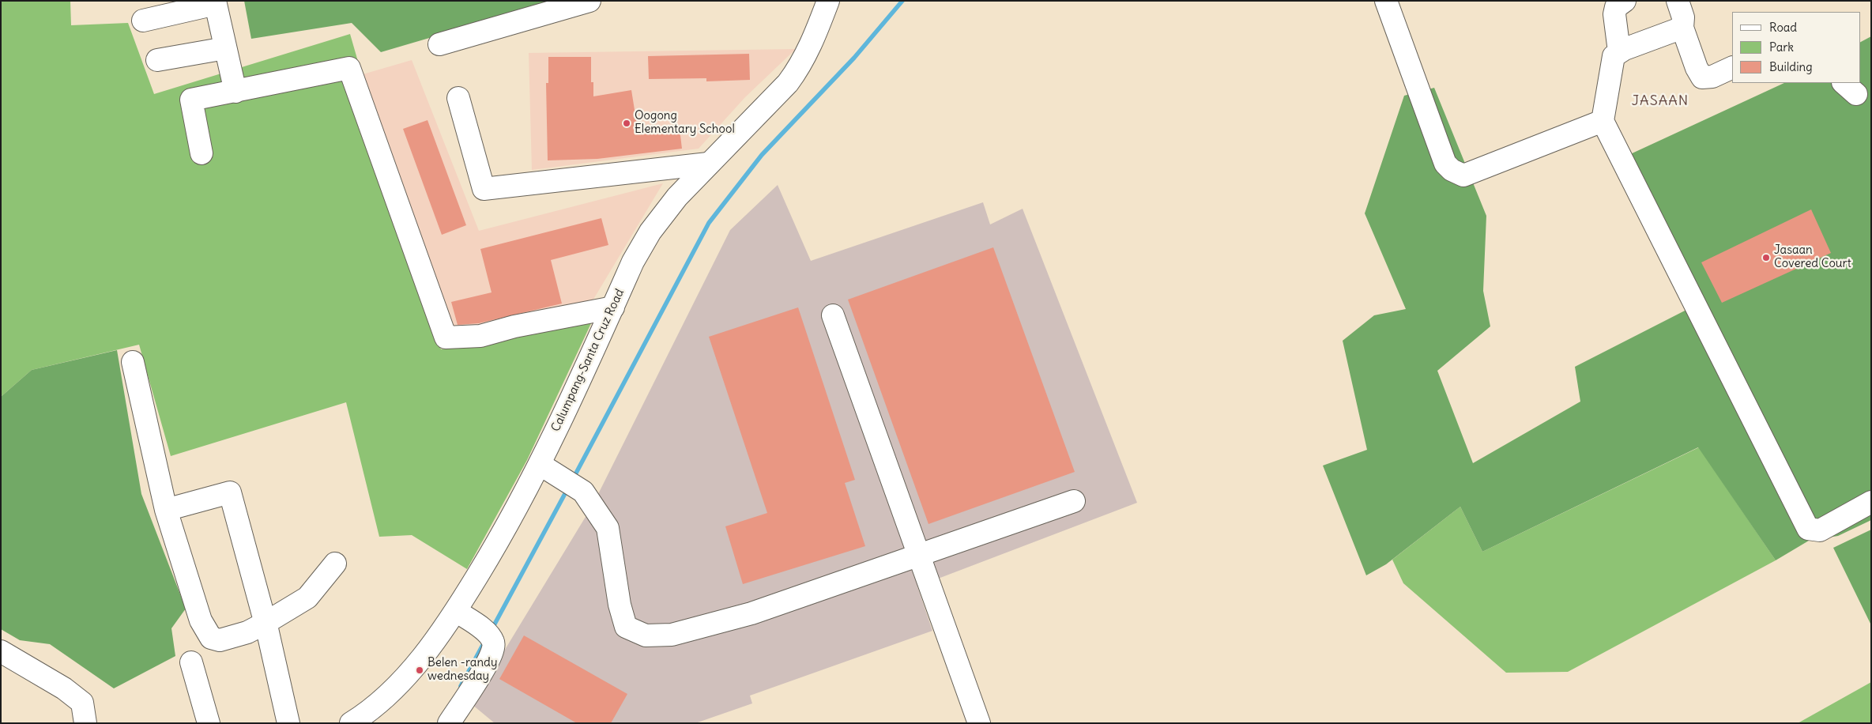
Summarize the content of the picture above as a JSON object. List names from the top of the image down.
{
  "streets": {
    "street": ["Calumpang-Santa Cruz Road"]
  },
  "districts": ["JASAAN"],
  "places": ["Oogong Elementary School", "Jasaan Covered Court", "Belen -randy wednesday"],
  "legend": ["Road", "Park", "Building"]
}
